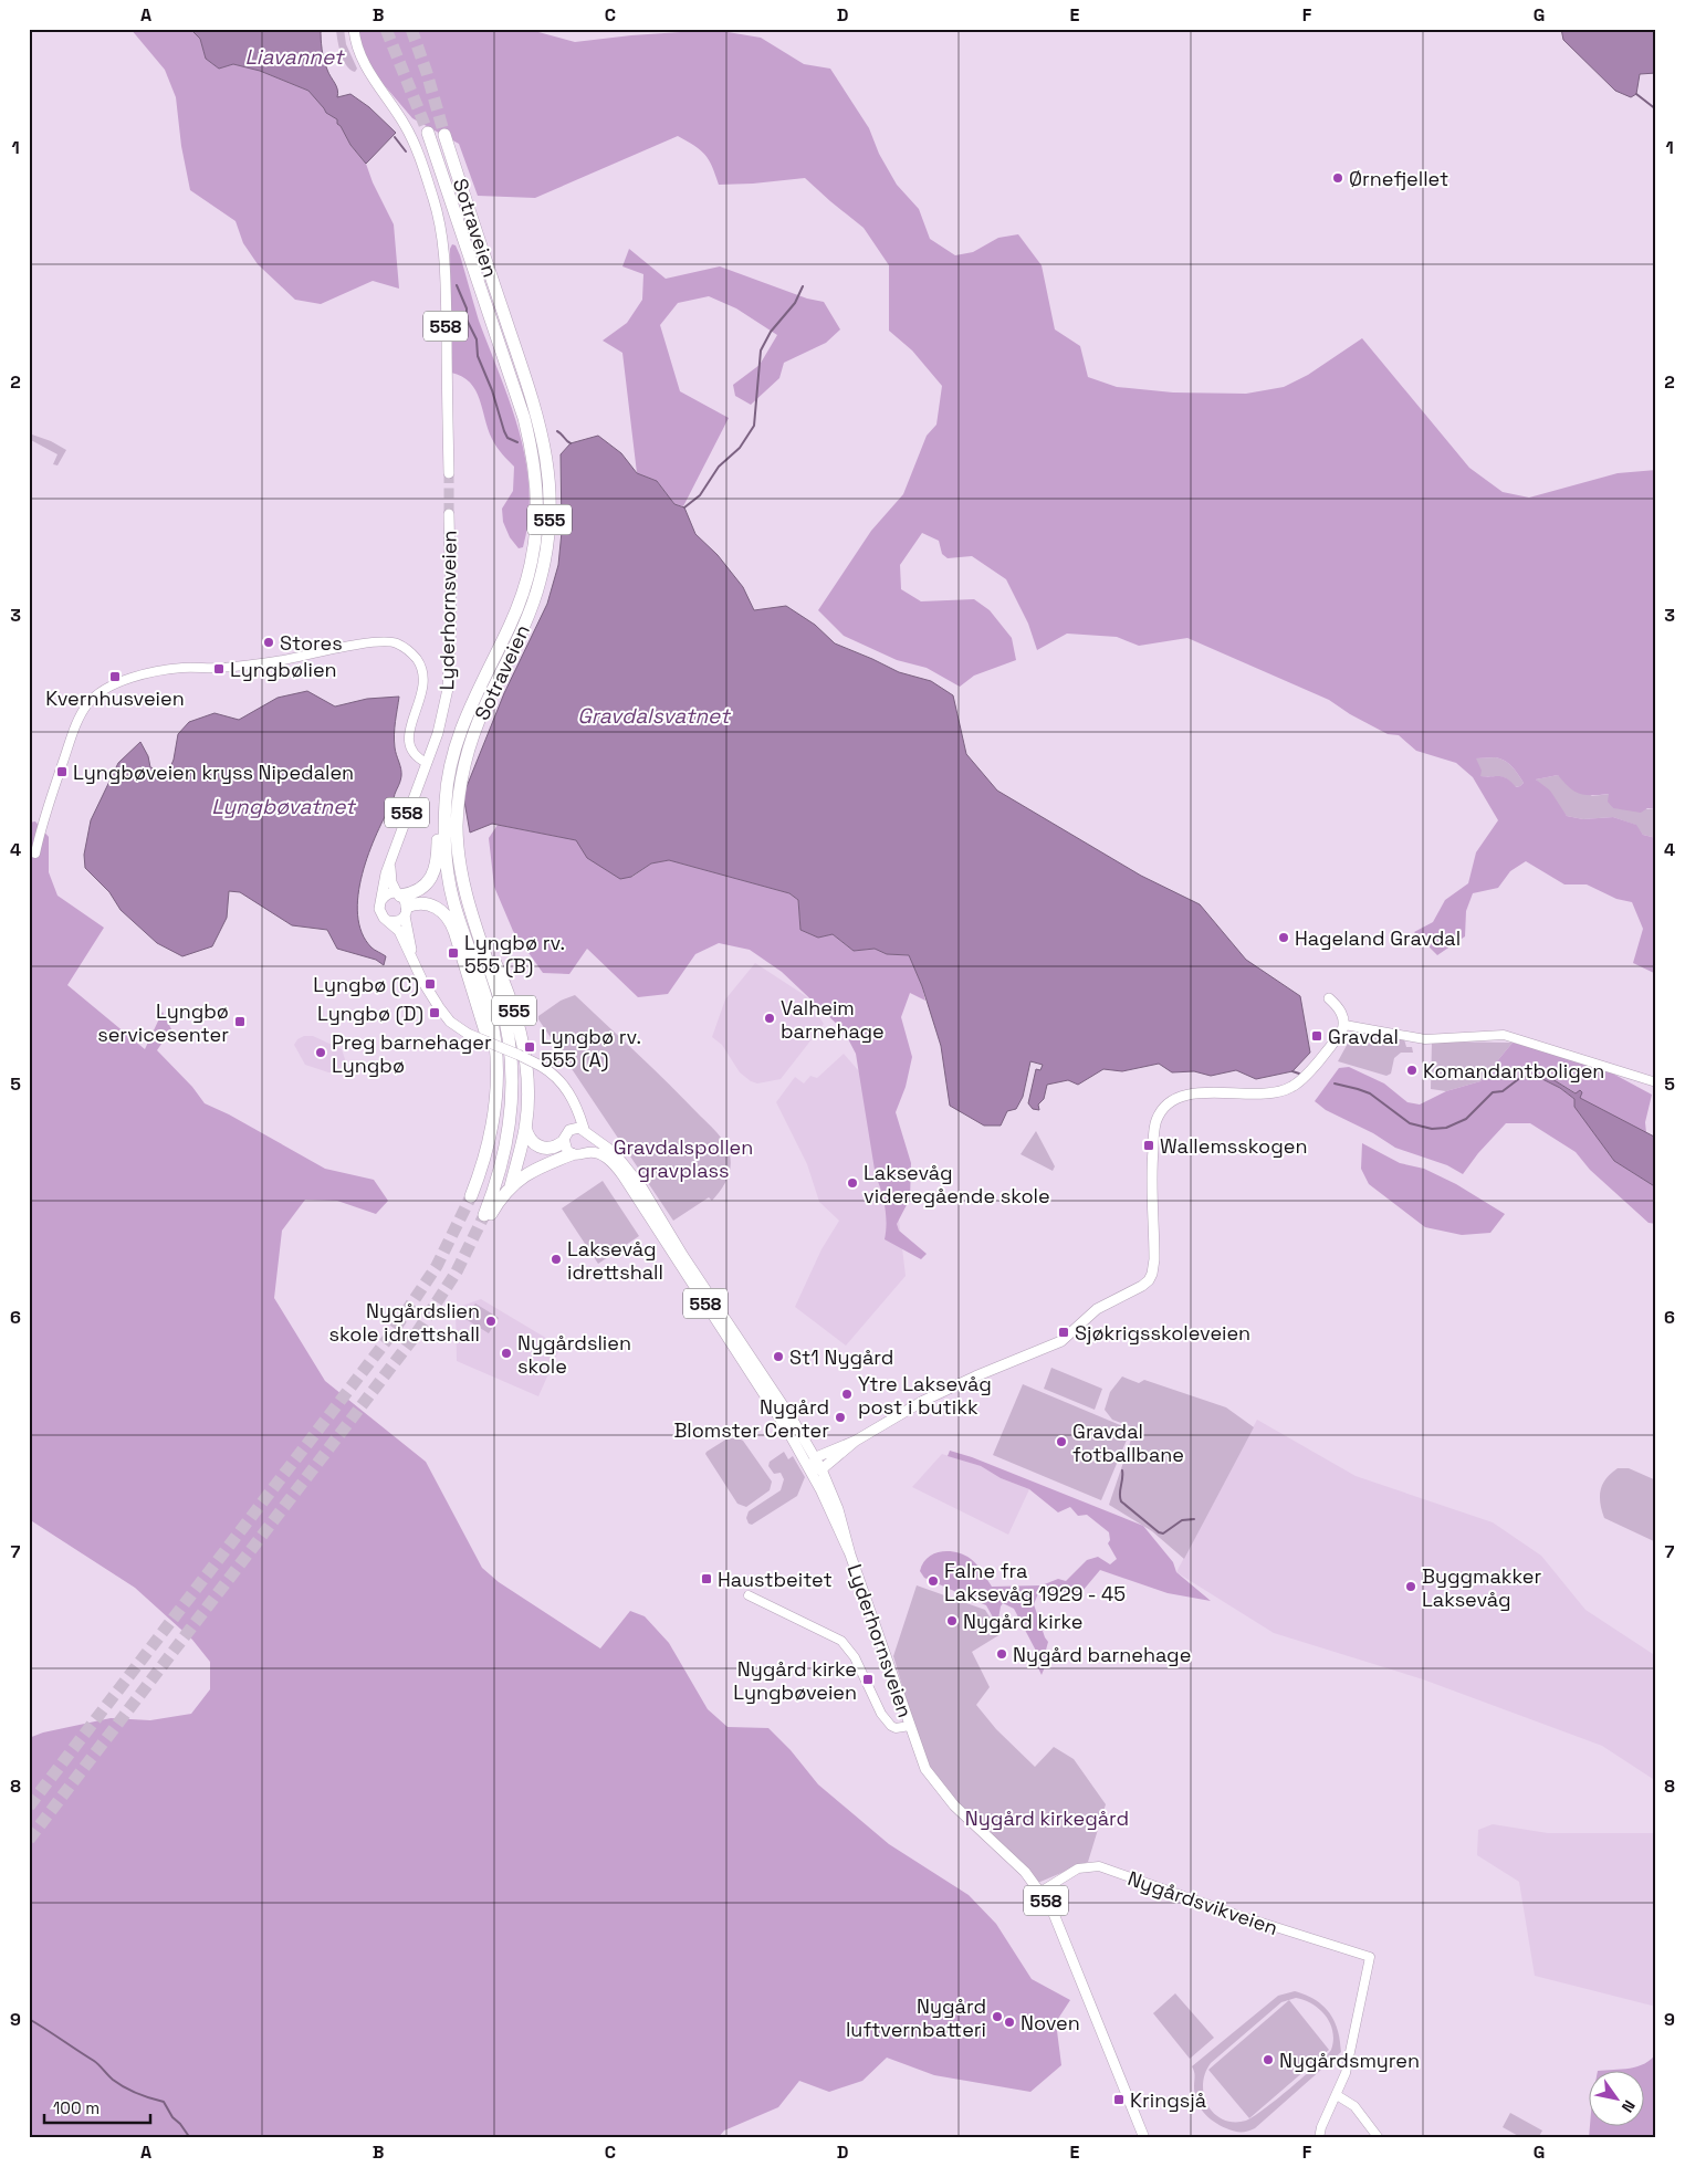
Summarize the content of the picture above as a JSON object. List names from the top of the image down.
{
  "streets": {
    "highway": ["Sotraveien", "555"],
    "main road": ["558", "Lyderhornsveien"],
    "street": ["Nygårdsvikveien"]
  },
  "crossings": [
    ["Sotraveien", "555"],
    ["558", "555"],
    ["558", "Lyderhornsveien"],
    ["558", "Nygårdsvikveien"],
    ["555", "Lyderhornsveien"]
  ],
  "water": ["Liavannet", "Gravdalsvatnet", "Lyngbøvatnet"],
  "parks": ["Gravdalspollen gravplass", "Nygård kirkegård"],
  "places": {
    "other": [
      "Ørnefjellet",
      "Stores",
      "Hageland Gravdal",
      "Valheim barnehage",
      "Preg barnehager Lyngbø",
      "Komandantboligen",
      "Laksevåg videregående skole",
      "Laksevåg idrettshall",
      "Nygårdslien skole idrettshall",
      "Nygårdslien skole",
      "St1 Nygård",
      "Ytre Laksevåg post i butikk",
      "Nygård Blomster Center",
      "Gravdal fotballbane",
      "Falne fra Laksevåg 1929 - 45",
      "Byggmakker Laksevåg",
      "Nygård kirke",
      "Nygård barnehage",
      "Nygård luftvernbatteri",
      "Noven",
      "Nygårdsmyren"
    ],
    "transit": [
      "Lyngbølien",
      "Kvernhusveien",
      "Lyngbøveien kryss Nipedalen",
      "Lyngbø rv. 555 (B)",
      "Lyngbø (C)",
      "Lyngbø (D)",
      "Lyngbø servicesenter",
      "Gravdal",
      "Lyngbø rv. 555 (A)",
      "Wallemsskogen",
      "Sjøkrigsskoleveien",
      "Haustbeitet",
      "Nygård kirke Lyngbøveien",
      "Kringsjå"
    ]
  },
  "scale_bar": "100 m",
  "north": "bottom right",
  "grid": {
    "columns": [
      "A",
      "B",
      "C",
      "D",
      "E",
      "F",
      "G"
    ],
    "rows": [
      "1",
      "2",
      "3",
      "4",
      "5",
      "6",
      "7",
      "8",
      "9"
    ]
  }
}
